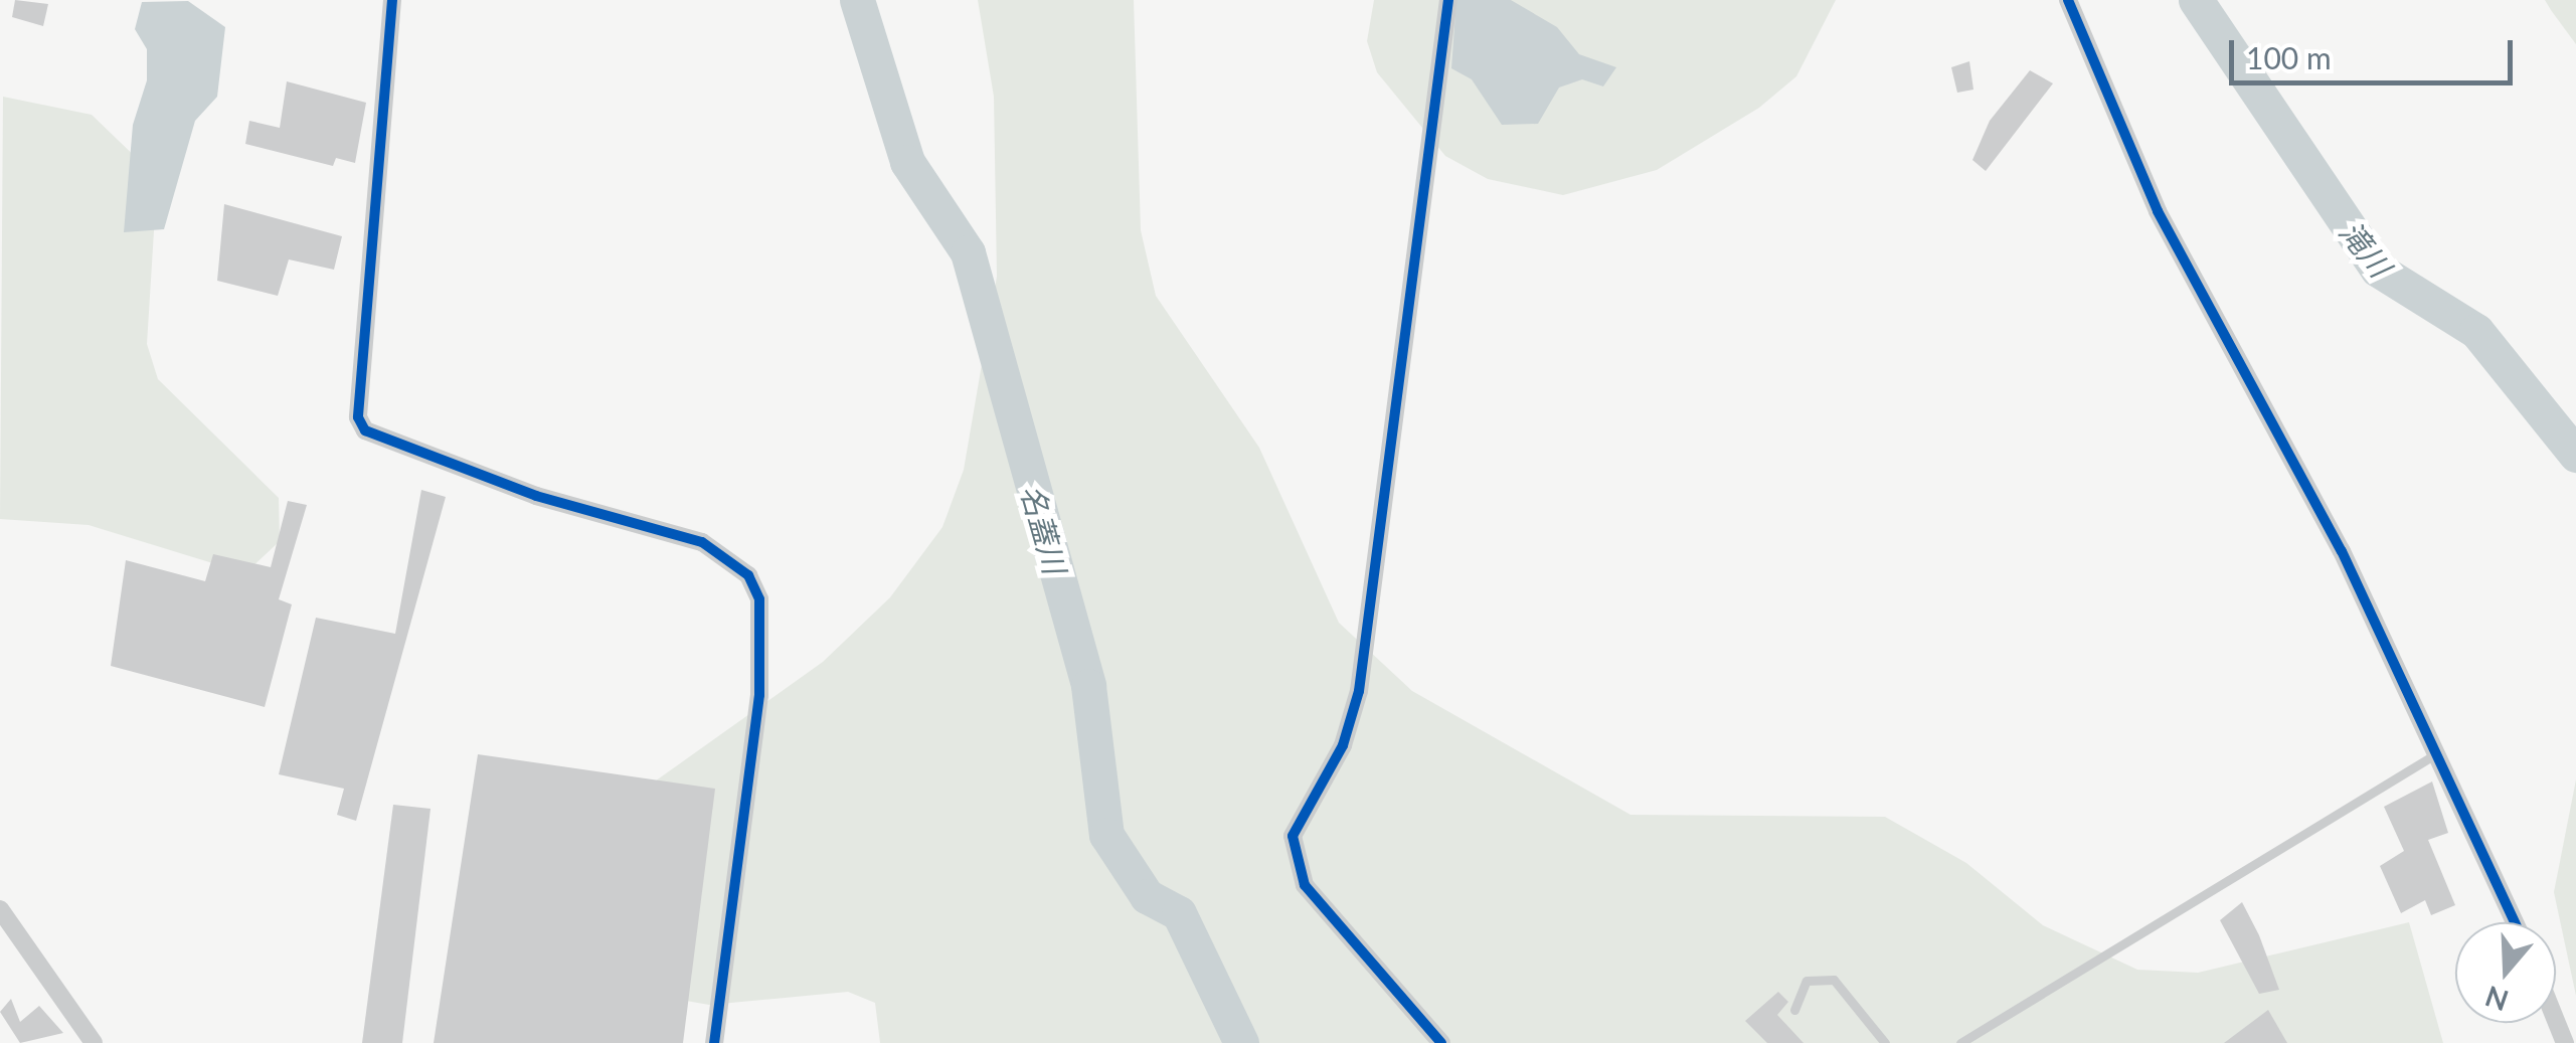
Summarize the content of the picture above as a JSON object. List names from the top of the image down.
{
  "water": ["滝川", "名蓋川"],
  "scale_bar": "100 m",
  "north": "bottom"
}
